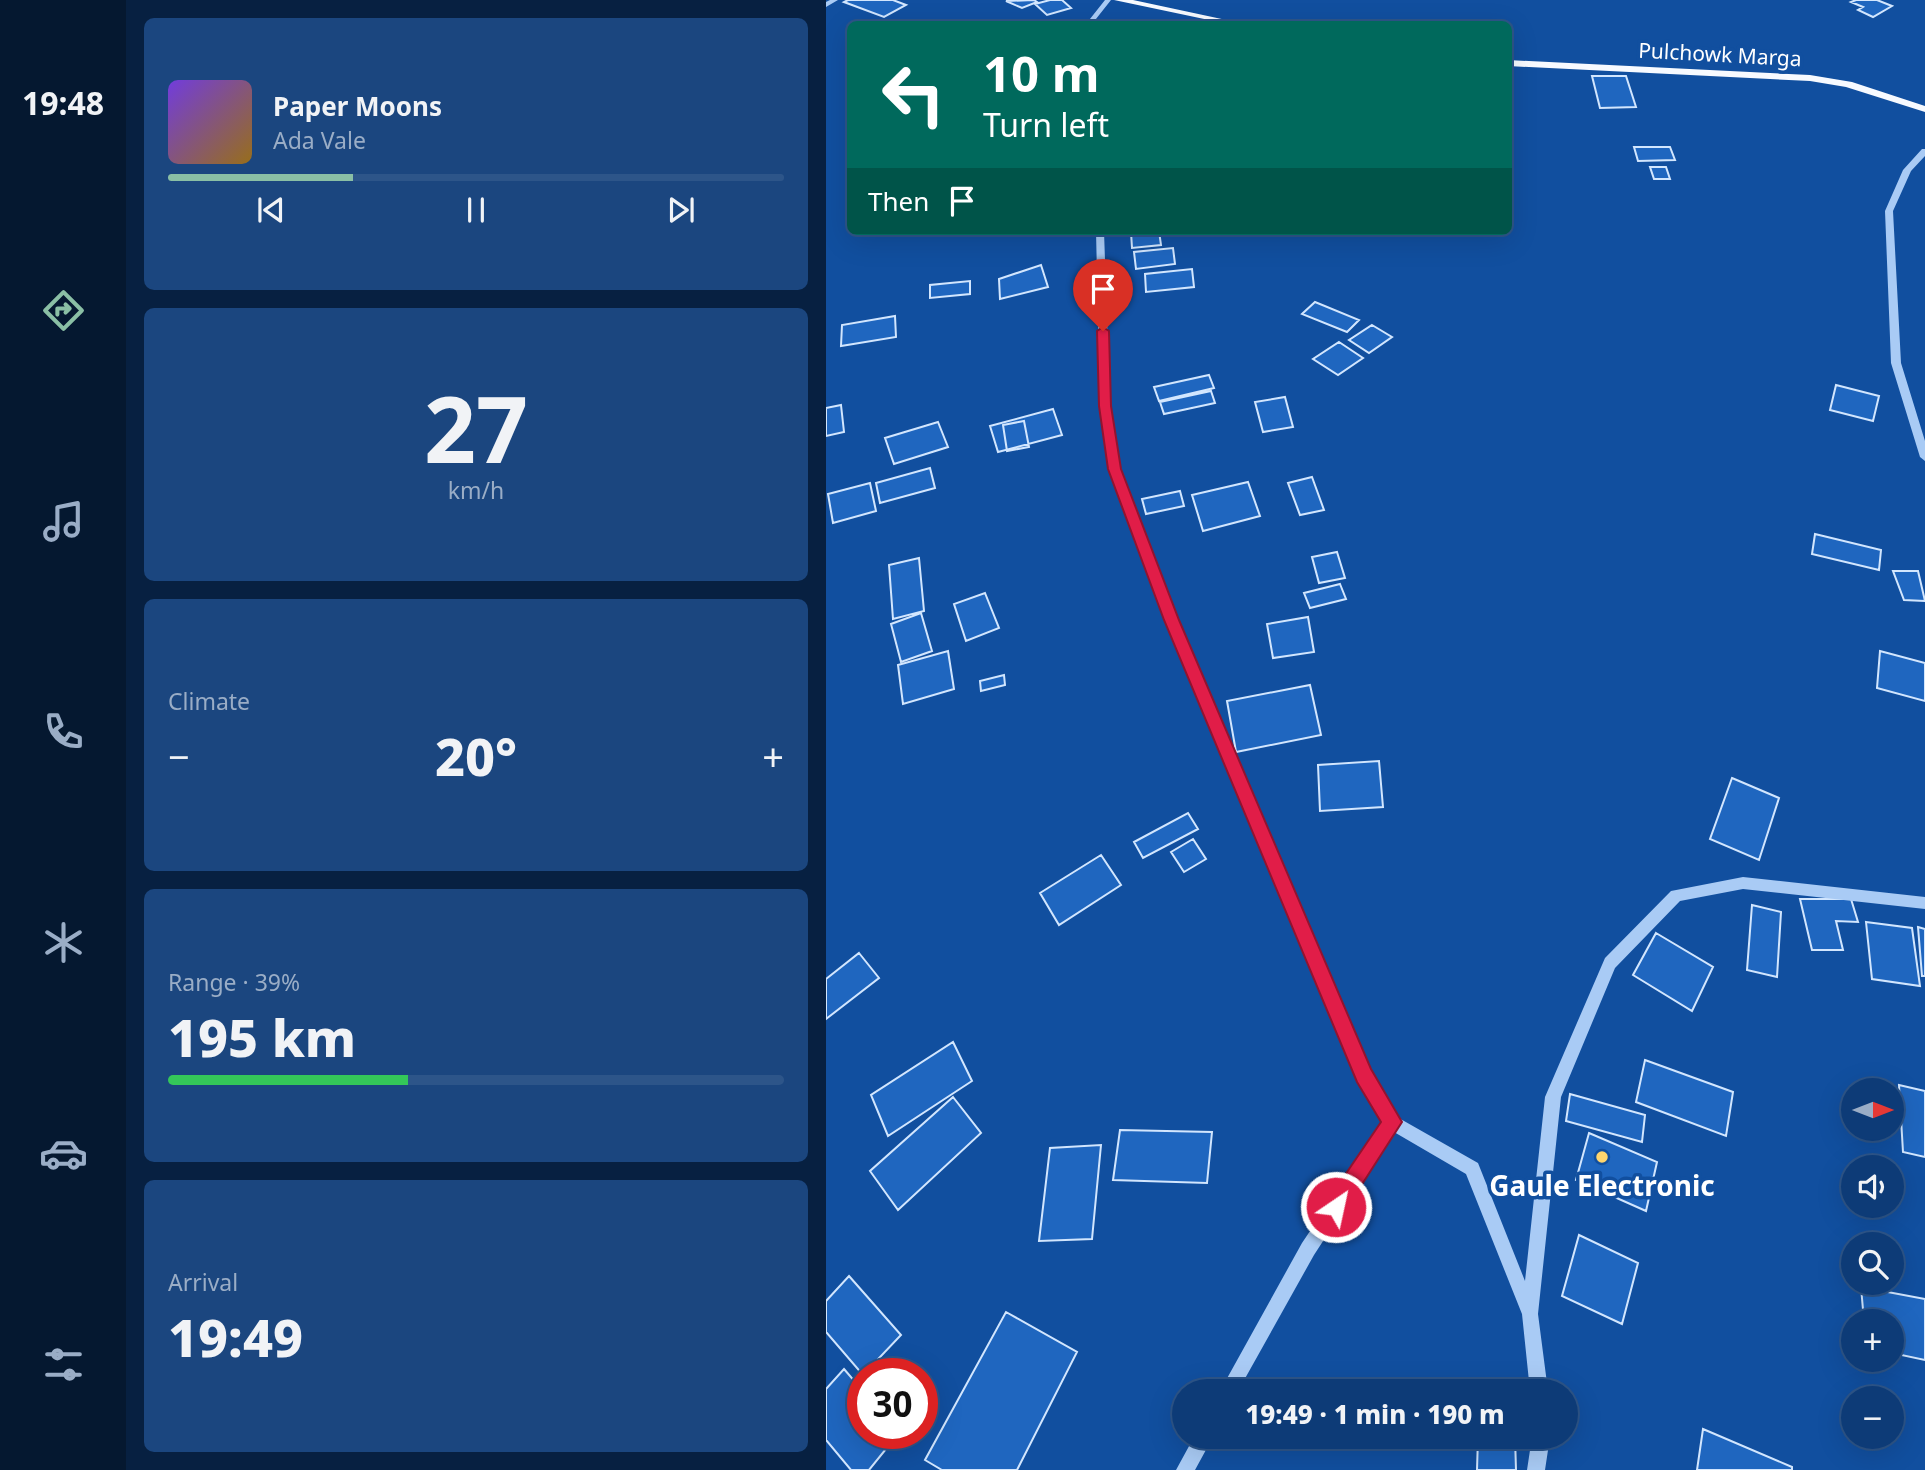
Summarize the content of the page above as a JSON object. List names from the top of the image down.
{
  "streets": {
    "main road": ["Pulchowk Marga"]
  },
  "places": ["Gaule Electronic"],
  "north": "right",
  "page": {
    "tabs": "19:48",
    "turn": ["10 m", "Turn left"],
    "song": ["Paper Moons", "Ada Vale"],
    "then": "Then",
    "tile": [
      ["27", "km/h"],
      "Climate",
      ["Range · 39%", "195 km"],
      ["Arrival", "19:49"]
    ],
    "heat": ["−", "20°", "+"],
    "map_buttons": ["+", "−"],
    "limit": "30",
    "trip": "19:49 · 1 min · 190 m"
  }
}
